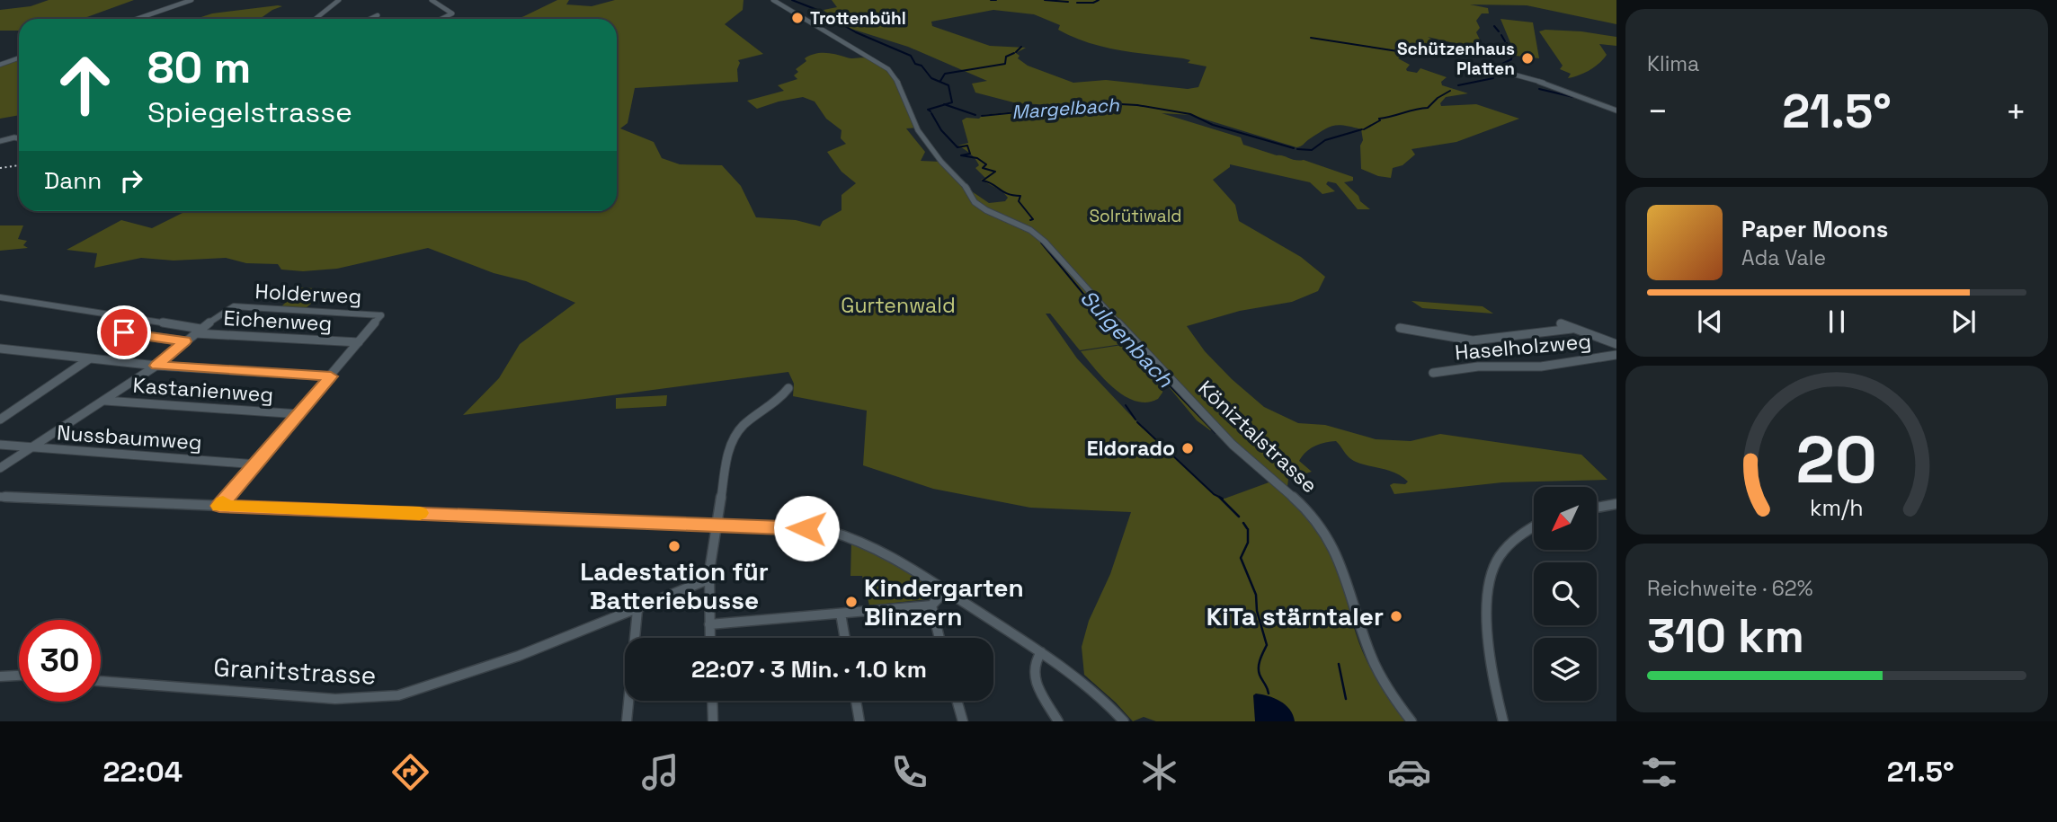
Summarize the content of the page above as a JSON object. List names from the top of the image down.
{
  "streets": {
    "street": [
      "Holderweg",
      "Eichenweg",
      "Haselholzweg",
      "Kastanienweg",
      "Köniztalstrasse",
      "Nussbaumweg",
      "Granitstrasse"
    ]
  },
  "crossings": [
    ["Holderweg", "Eichenweg"]
  ],
  "water": ["Margelbach", "Sulgenbach"],
  "parks": ["Solrütiwald", "Gurtenwald"],
  "places": [
    "Trottenbühl",
    "Schützenhaus Platten",
    "Eldorado",
    "Ladestation für Batteriebusse",
    "Kindergarten Blinzern",
    "KiTa stärntaler"
  ],
  "north": "bottom left",
  "page": {
    "tile": [
      "Klima",
      ["Reichweite · 62%", "310 km"]
    ],
    "turn": ["80 m", "Spiegelstrasse"],
    "heat": ["−", "21.5°", "+"],
    "then": "Dann",
    "song": ["Paper Moons", "Ada Vale"],
    "limit": "30",
    "trip": "22:07 · 3 Min. · 1.0 km",
    "tabs": ["22:04", "21.5°"],
    "gauge": ["20", "km/h"]
  }
}
